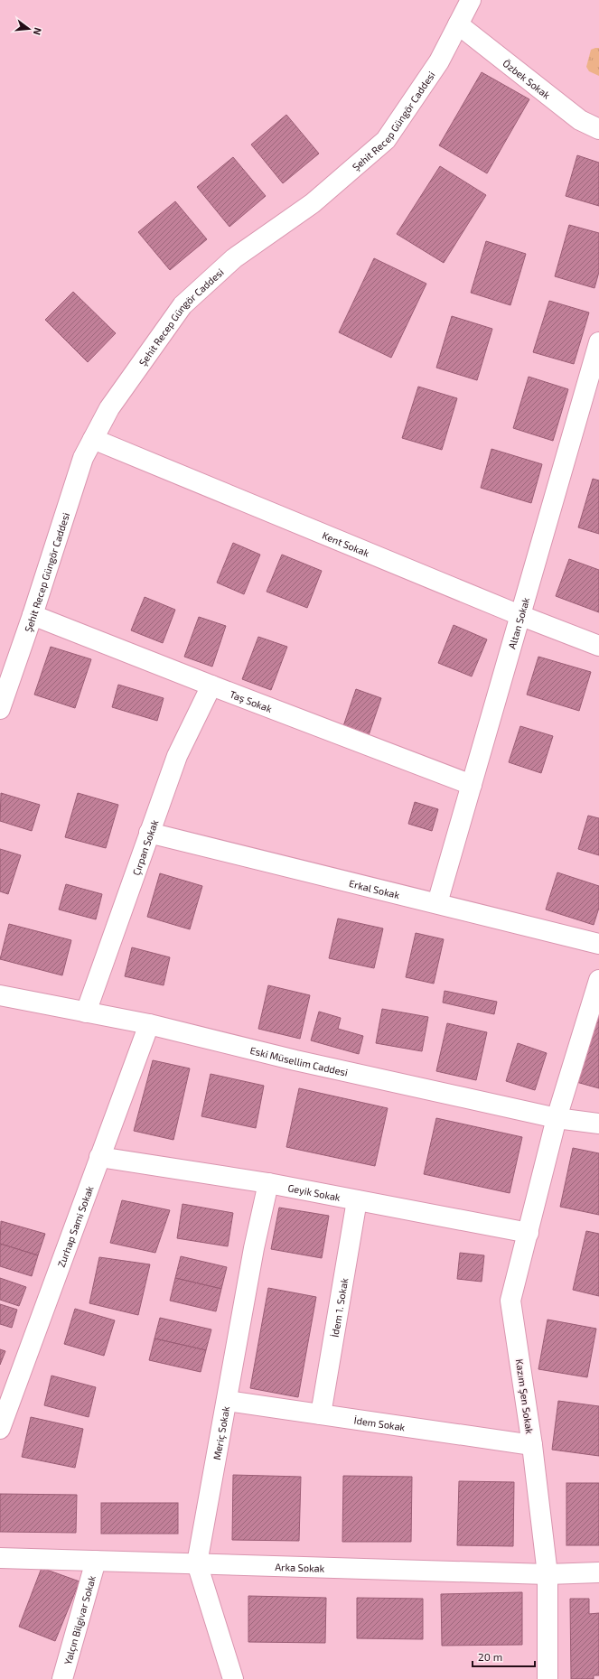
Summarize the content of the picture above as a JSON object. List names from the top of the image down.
{
  "streets": {
    "street": [
      "Özbek Sokak",
      "Şehit Recep Güngör Caddesi",
      "Kent Sokak",
      "Altan Sokak",
      "Taş Sokak",
      "Çırpan Sokak",
      "Erkal Sokak",
      "Eski Müsellim Caddesi",
      "Geyik Sokak",
      "Zurhap Sami Sokak",
      "İdem 1. Sokak",
      "Kazım Şen Sokak",
      "İdem Sokak",
      "Meriç Sokak",
      "Arka Sokak",
      "Yalçın Bilgivar Sokak"
    ]
  },
  "crossings": [
    ["Özbek Sokak", "Şehit Recep Güngör Caddesi"],
    ["Şehit Recep Güngör Caddesi", "Kent Sokak"],
    ["Şehit Recep Güngör Caddesi", "Taş Sokak"],
    ["Kent Sokak", "Altan Sokak"],
    ["Altan Sokak", "Taş Sokak"],
    ["Altan Sokak", "Erkal Sokak"],
    ["Taş Sokak", "Çırpan Sokak"],
    ["Çırpan Sokak", "Erkal Sokak"],
    ["Çırpan Sokak", "Eski Müsellim Caddesi"],
    ["Eski Müsellim Caddesi", "Zurhap Sami Sokak"],
    ["Eski Müsellim Caddesi", "Kazım Şen Sokak"],
    ["Geyik Sokak", "Zurhap Sami Sokak"],
    ["Geyik Sokak", "İdem 1. Sokak"],
    ["Geyik Sokak", "Kazım Şen Sokak"],
    ["Geyik Sokak", "Meriç Sokak"],
    ["İdem 1. Sokak", "İdem Sokak"],
    ["Kazım Şen Sokak", "İdem Sokak"],
    ["Kazım Şen Sokak", "Arka Sokak"],
    ["İdem Sokak", "Meriç Sokak"],
    ["Meriç Sokak", "Arka Sokak"],
    ["Arka Sokak", "Yalçın Bilgivar Sokak"]
  ],
  "scale_bar": "20 m",
  "north": "right"
}
